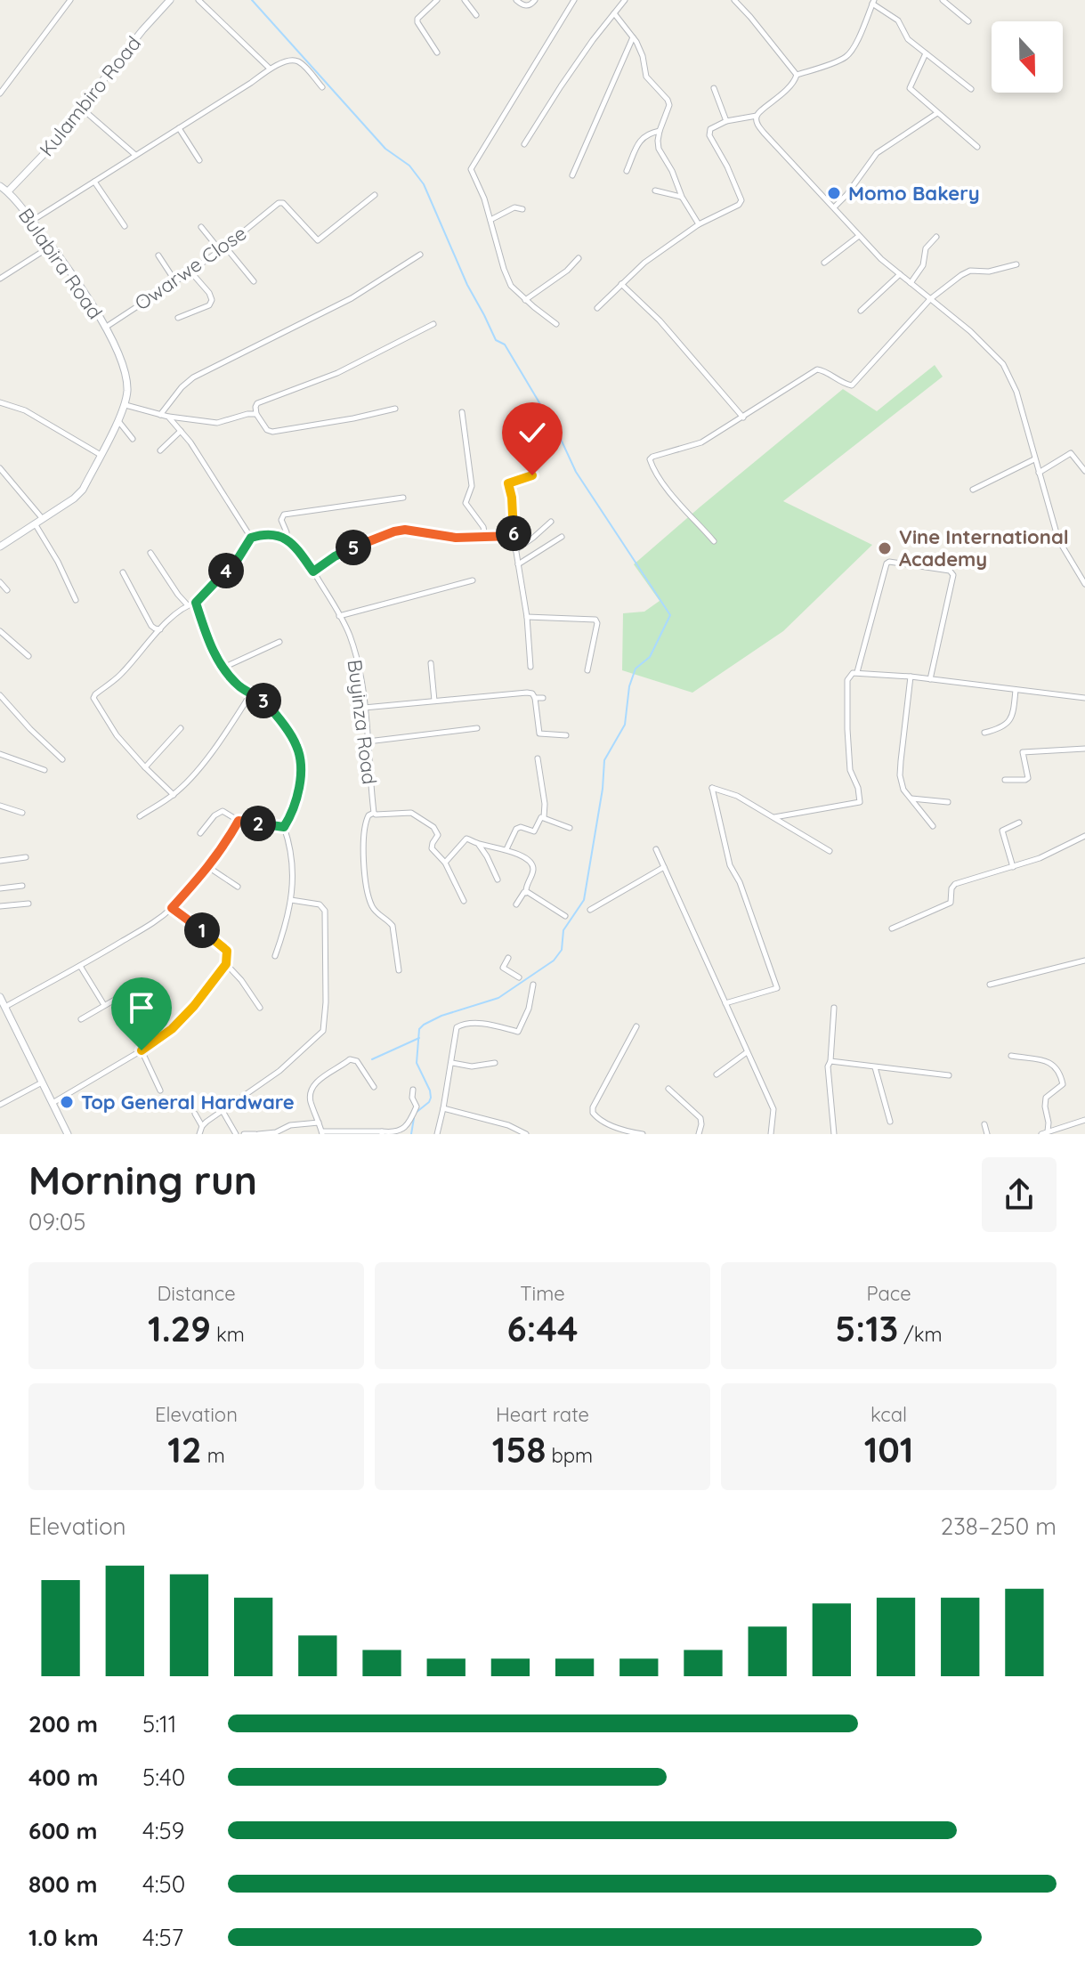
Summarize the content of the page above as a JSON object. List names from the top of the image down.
{
  "streets": {
    "street": [
      "Kulambiro Road",
      "Bulabira Road",
      "Owarwe Close",
      "Buyinza Road"
    ]
  },
  "crossings": [
    ["Kulambiro Road", "Bulabira Road"],
    ["Bulabira Road", "Owarwe Close"]
  ],
  "places": ["Momo Bakery", "Vine International Academy", "Top General Hardware"],
  "north": "bottom",
  "page": {
    "pins": [
      "6",
      "5",
      "4",
      "3",
      "2",
      "1"
    ],
    "heading": ["Morning run", "09:05"],
    "stats": [
      ["Distance", "1.29 km"],
      ["Time", "6:44"],
      ["Pace", "5:13 /km"],
      ["Elevation", "12 m"],
      ["Heart rate", "158 bpm"],
      ["kcal", "101"]
    ],
    "chart": ["Elevation", "238–250 m"],
    "list": [
      {
        "name": "200 m",
        "note": "5:11"
      },
      {
        "name": "400 m",
        "note": "5:40"
      },
      {
        "name": "600 m",
        "note": "4:59"
      },
      {
        "name": "800 m",
        "note": "4:50"
      },
      {
        "name": "1.0 km",
        "note": "4:57"
      }
    ]
  }
}
